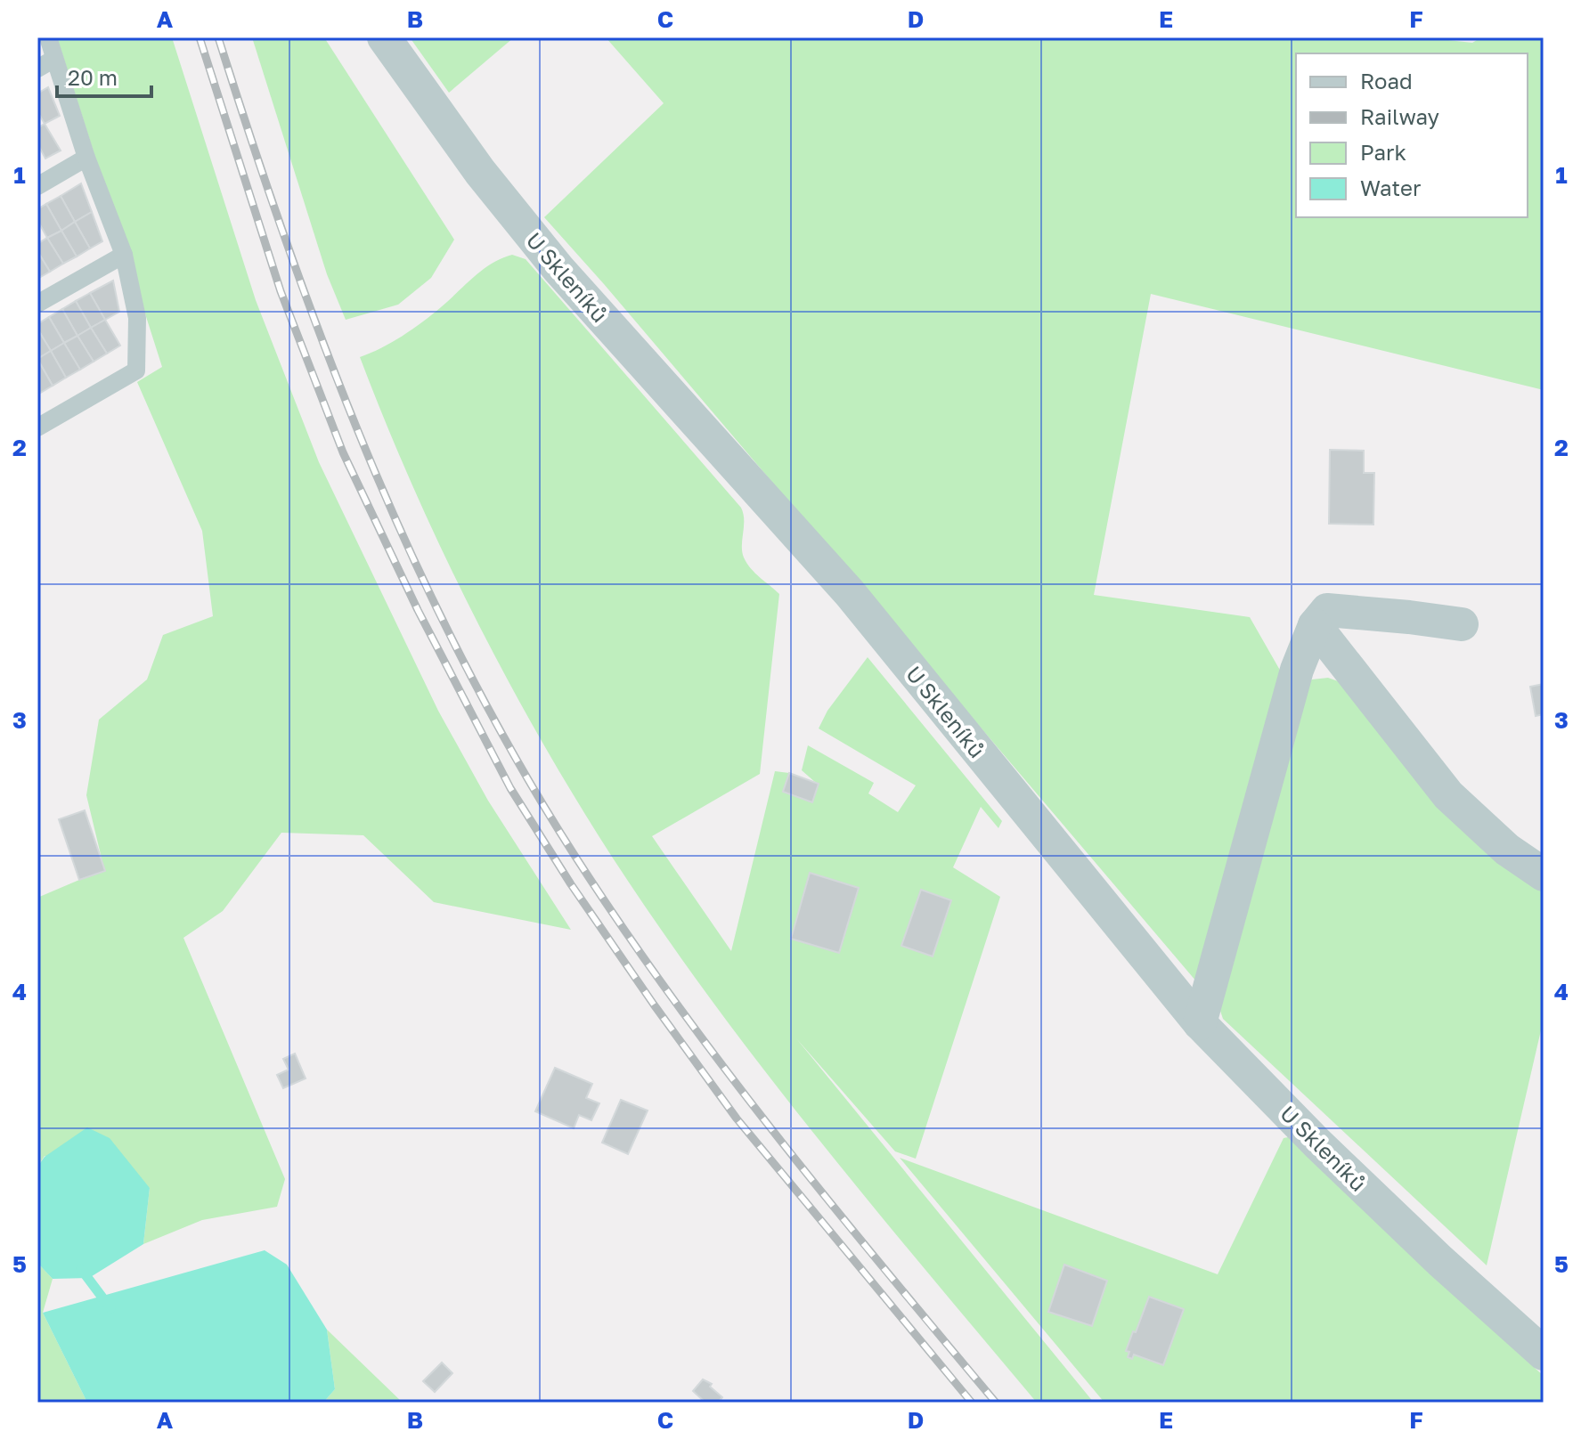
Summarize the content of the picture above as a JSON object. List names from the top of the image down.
{
  "streets": {
    "street": ["U Skleníků"]
  },
  "legend": [
    "Road",
    "Railway",
    "Park",
    "Water"
  ],
  "scale_bar": "20 m",
  "grid": {
    "columns": [
      "A",
      "B",
      "C",
      "D",
      "E",
      "F"
    ],
    "rows": [
      "1",
      "2",
      "3",
      "4",
      "5"
    ]
  }
}
